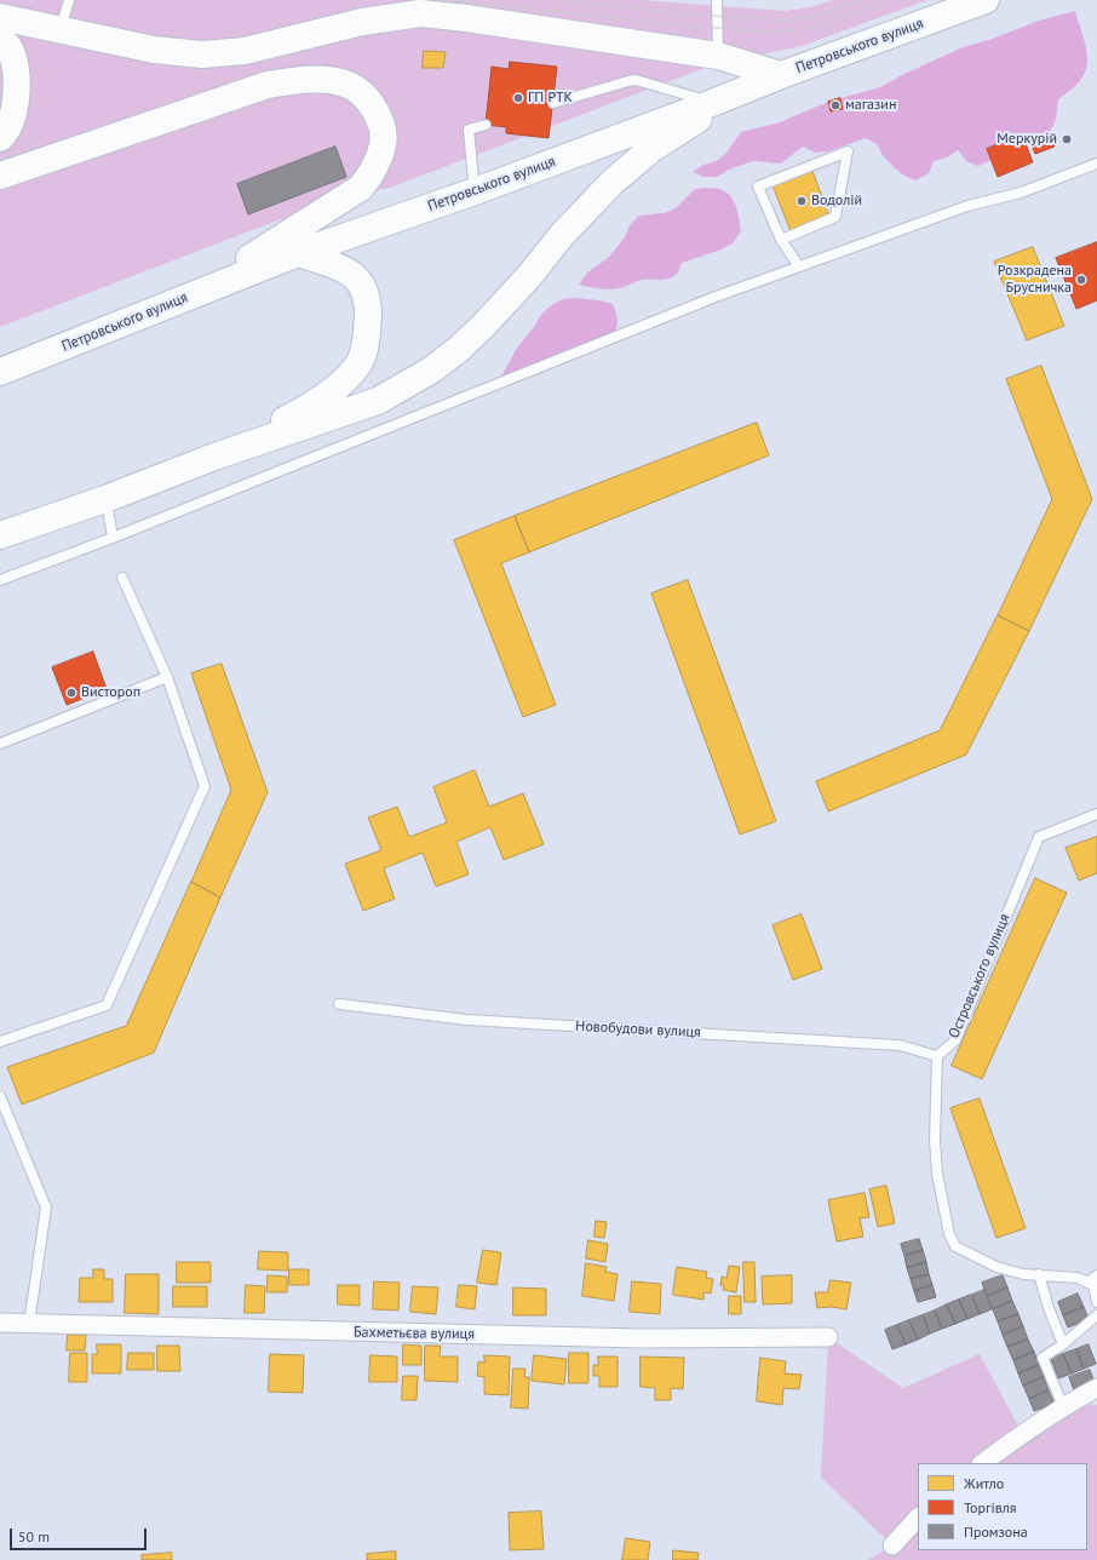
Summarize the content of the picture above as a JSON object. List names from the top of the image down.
{
  "streets": {
    "main road": ["Петровського вулиця"],
    "street": ["Бахметьєва вулиця"],
    "lane": ["Островського вулиця", "Новобудови вулиця"]
  },
  "crossings": [
    ["Островського вулиця", "Новобудови вулиця"]
  ],
  "places": [
    "ГП РТК",
    "магазин",
    "Меркурій",
    "Водолій",
    "Розкрадена Брусничка",
    "Вистороп"
  ],
  "legend": ["Житло", "Торгівля", "Промзона"],
  "scale_bar": "50 m"
}
